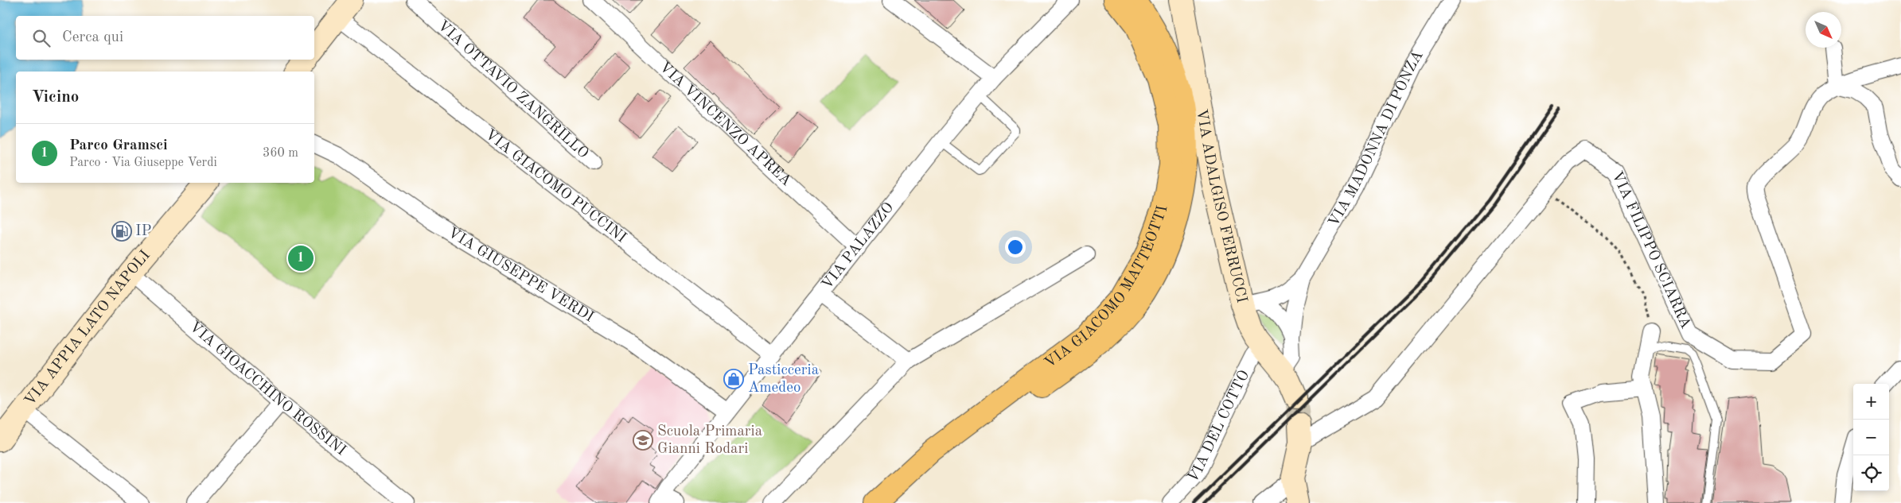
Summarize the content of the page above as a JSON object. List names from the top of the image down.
{
  "streets": {
    "main road": ["VIA GIACOMO MATTEOTTI"],
    "street": [
      "VIA OTTAVIO ZANGRILLO",
      "VIA VINCENZO APREA",
      "VIA MADONNA DI PONZA",
      "VIA GIACOMO PUCCINI",
      "VIA ADALGISO FERRUCCI",
      "VIA PALAZZO",
      "VIA FILIPPO SCIARRA",
      "VIA GIUSEPPE VERDI",
      "VIA APPIA LATO NAPOLI",
      "VIA GIOACCHINO ROSSINI",
      "VIA DEL COTTO"
    ]
  },
  "crossings": [
    ["VIA VINCENZO APREA", "VIA PALAZZO"],
    ["VIA MADONNA DI PONZA", "VIA ADALGISO FERRUCCI"],
    ["VIA GIACOMO PUCCINI", "VIA PALAZZO"],
    ["VIA ADALGISO FERRUCCI", "VIA DEL COTTO"],
    ["VIA PALAZZO", "VIA GIUSEPPE VERDI"],
    ["VIA APPIA LATO NAPOLI", "VIA GIOACCHINO ROSSINI"]
  ],
  "places": {
    "fuel station": ["IP"],
    "shop": ["Pasticceria Amedeo"],
    "school or university": ["Scuola Primaria Gianni Rodari"]
  },
  "north": "bottom right",
  "page": {
    "search": "Cerca qui",
    "heading": "Vicino",
    "list": [
      {
        "mark": "1",
        "name": "Parco Gramsci",
        "note": "Parco · Via Giuseppe Verdi",
        "value": "360 m"
      }
    ],
    "pins": "1",
    "map_buttons": ["+", "−"]
  }
}
